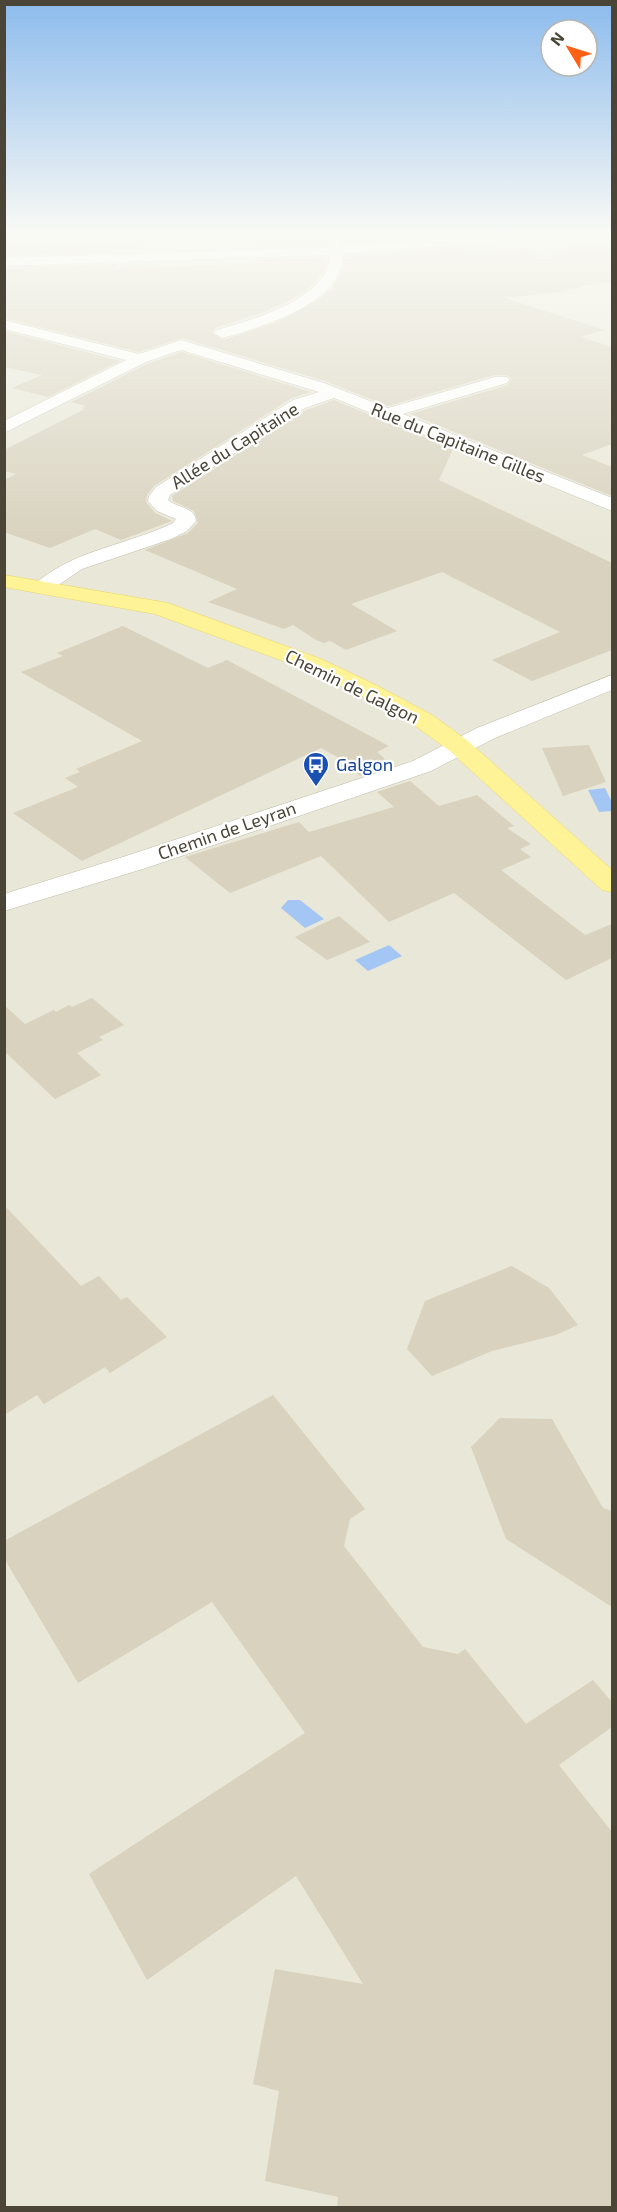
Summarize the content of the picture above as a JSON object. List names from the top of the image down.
{
  "streets": {
    "main road": ["Chemin de Galgon"],
    "street": ["Rue du Capitaine Gilles", "Allée du Capitaine", "Chemin de Leyran"]
  },
  "crossings": [
    ["Rue du Capitaine Gilles", "Allée du Capitaine"],
    ["Allée du Capitaine", "Chemin de Galgon"],
    ["Chemin de Galgon", "Chemin de Leyran"]
  ],
  "places": {
    "bus stop": ["Galgon"]
  },
  "north": "top left"
}
